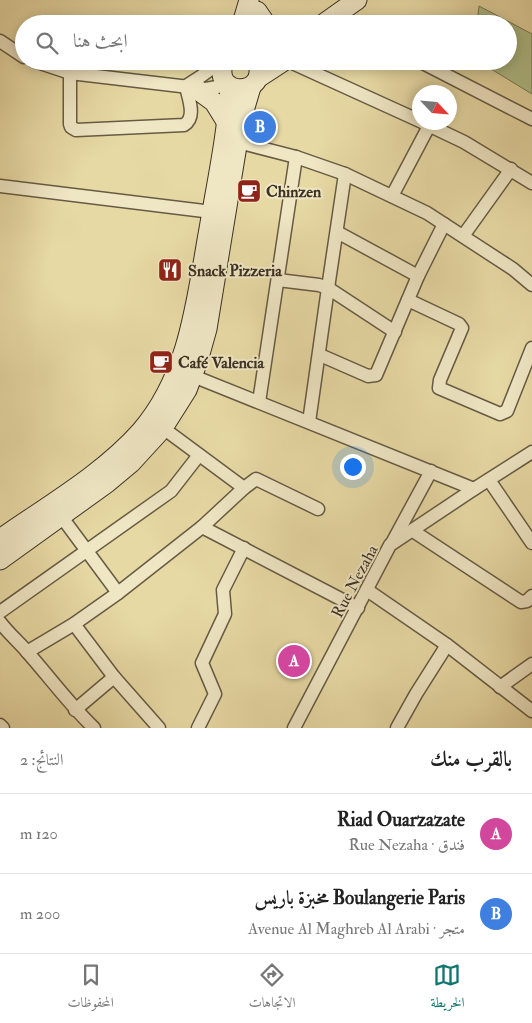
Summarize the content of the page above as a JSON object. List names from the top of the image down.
{
  "streets": {
    "street": ["Rue Nezaha"]
  },
  "places": {
    "cafe": ["Chinzen", "Café Valencia"],
    "restaurant": ["Snack Pizzeria"]
  },
  "north": "bottom right",
  "page": {
    "search": "ابحث هنا",
    "pins": ["B", "A"],
    "heading": ["بالقرب منك", "النتائج: 2"],
    "list": [
      {
        "mark": "A",
        "name": "Riad Ouarzazate",
        "note": "فندق · Rue Nezaha",
        "value": "120 m"
      },
      {
        "mark": "B",
        "name": "Boulangerie Paris مخبزة باريس",
        "note": "متجر · Avenue Al Maghreb Al Arabi",
        "value": "200 m"
      }
    ],
    "nav": ["الخريطة", "الاتجاهات", "المحفوظات"]
  }
}
